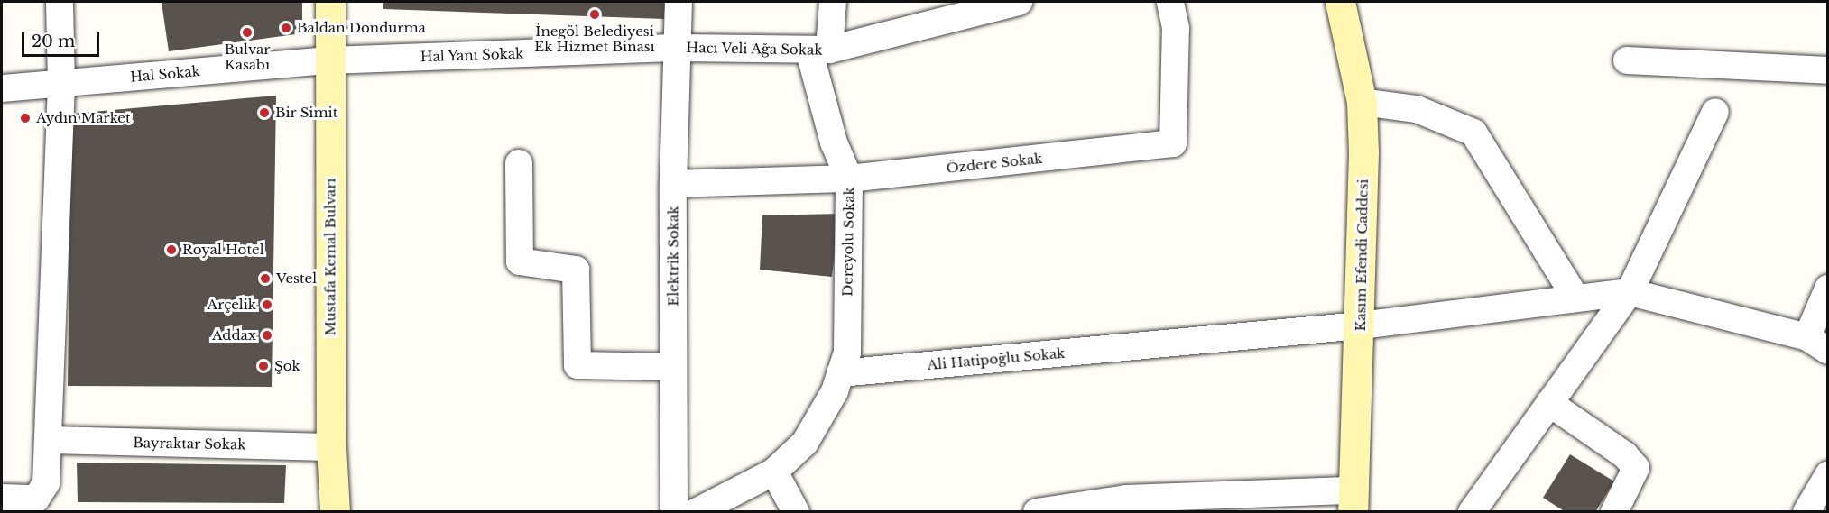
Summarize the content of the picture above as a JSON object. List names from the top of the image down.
{
  "streets": {
    "main road": ["Kasım Efendi Caddesi", "Mustafa Kemal Bulvarı"],
    "street": [
      "Hacı Veli Ağa Sokak",
      "Hal Yanı Sokak",
      "Hal Sokak",
      "Özdere Sokak",
      "Dereyolu Sokak",
      "Elektrik Sokak",
      "Ali Hatipoğlu Sokak",
      "Bayraktar Sokak"
    ]
  },
  "crossings": [
    ["Hacı Veli Ağa Sokak", "Hal Yanı Sokak"],
    ["Hacı Veli Ağa Sokak", "Dereyolu Sokak"],
    ["Hacı Veli Ağa Sokak", "Elektrik Sokak"],
    ["Hal Yanı Sokak", "Hal Sokak"],
    ["Hal Yanı Sokak", "Elektrik Sokak"],
    ["Hal Yanı Sokak", "Mustafa Kemal Bulvarı"],
    ["Hal Sokak", "Mustafa Kemal Bulvarı"],
    ["Özdere Sokak", "Dereyolu Sokak"],
    ["Özdere Sokak", "Elektrik Sokak"],
    ["Dereyolu Sokak", "Ali Hatipoğlu Sokak"],
    ["Kasım Efendi Caddesi", "Ali Hatipoğlu Sokak"],
    ["Mustafa Kemal Bulvarı", "Bayraktar Sokak"]
  ],
  "places": [
    "İnegöl Belediyesi Ek Hizmet Binası",
    "Baldan Dondurma",
    "Bulvar Kasabı",
    "Bir Simit",
    "Aydın Market",
    "Royal Hotel",
    "Vestel",
    "Arçelik",
    "Addax",
    "Şok"
  ],
  "scale_bar": "20 m"
}
